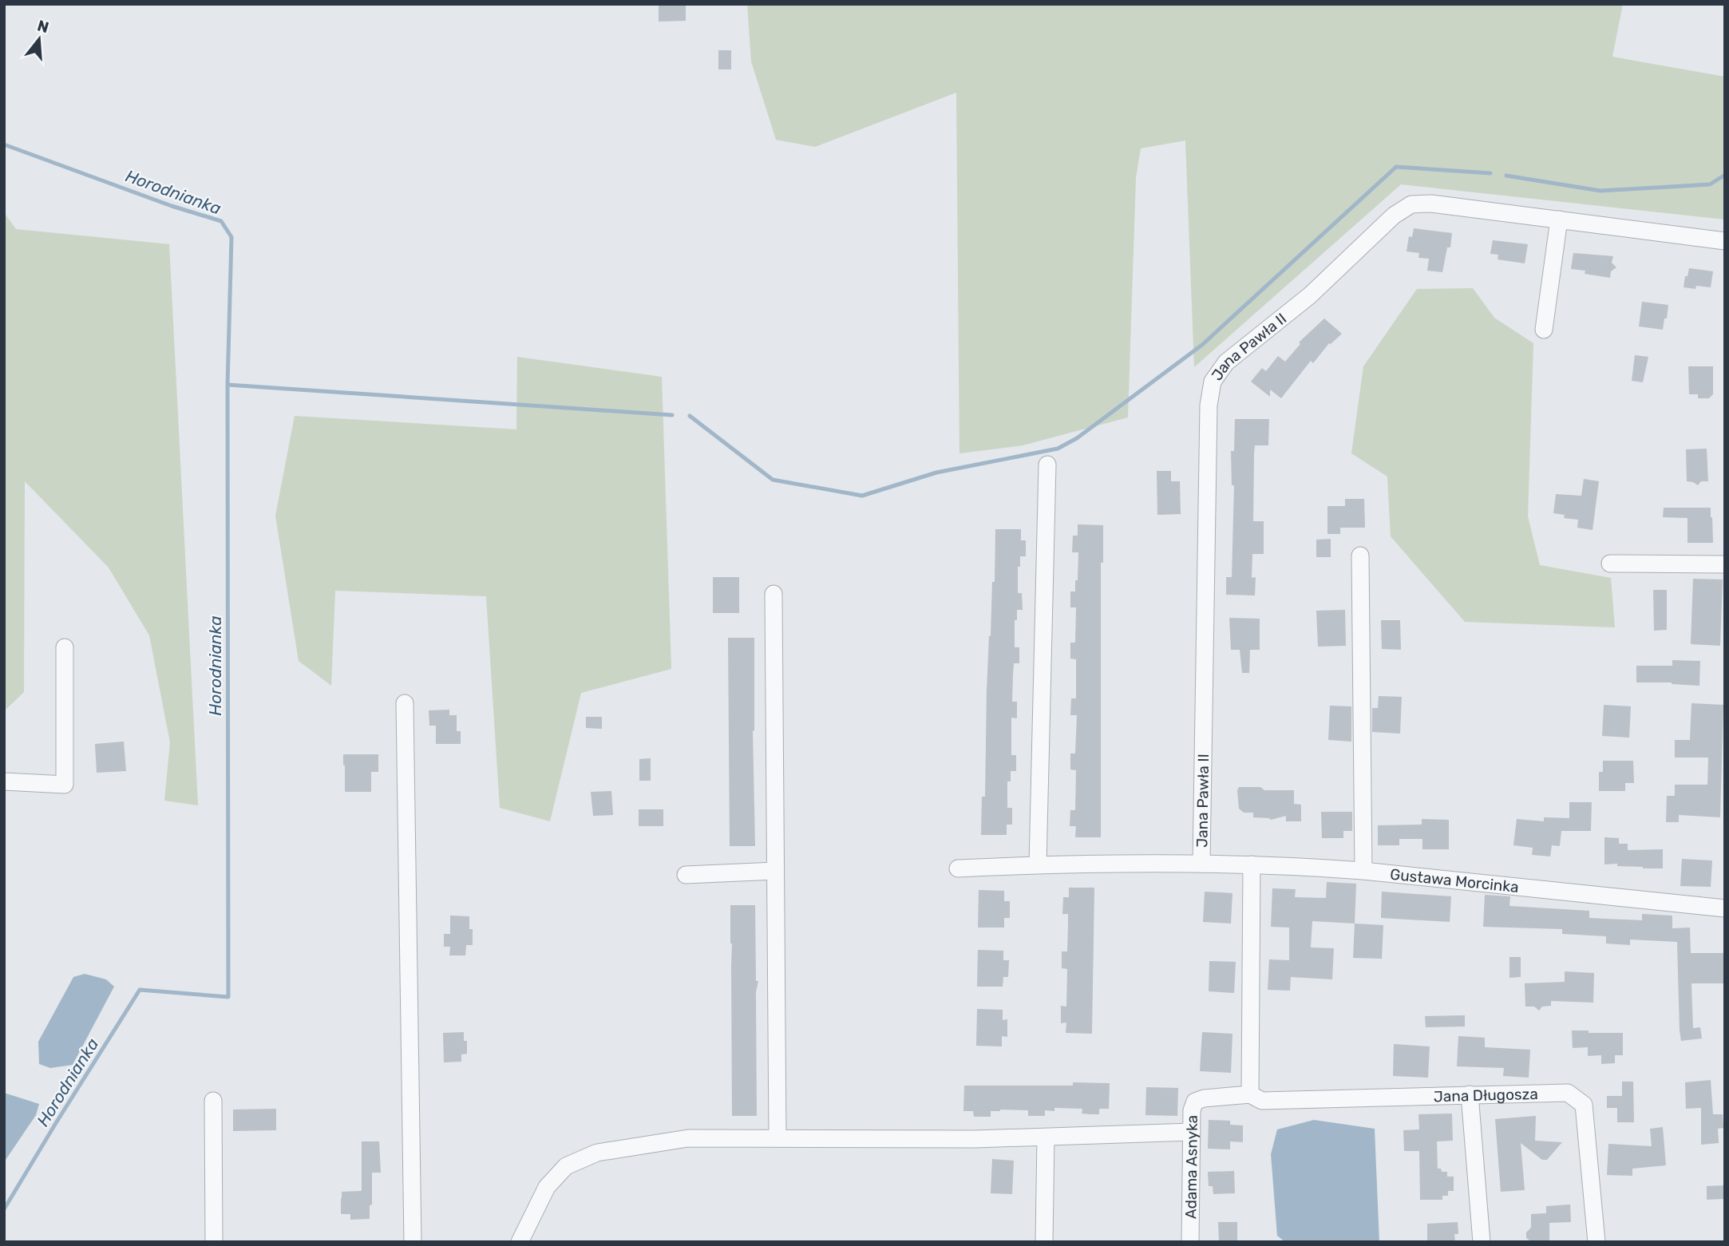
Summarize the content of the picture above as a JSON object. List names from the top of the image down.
{
  "streets": {
    "street": [
      "Jana Pawła II",
      "Gustawa Morcinka",
      "Jana Długosza",
      "Adama Asnyka"
    ]
  },
  "crossings": [
    ["Jana Pawła II", "Gustawa Morcinka"],
    ["Jana Długosza", "Adama Asnyka"]
  ],
  "water": ["Horodnianka"],
  "north": "top"
}
